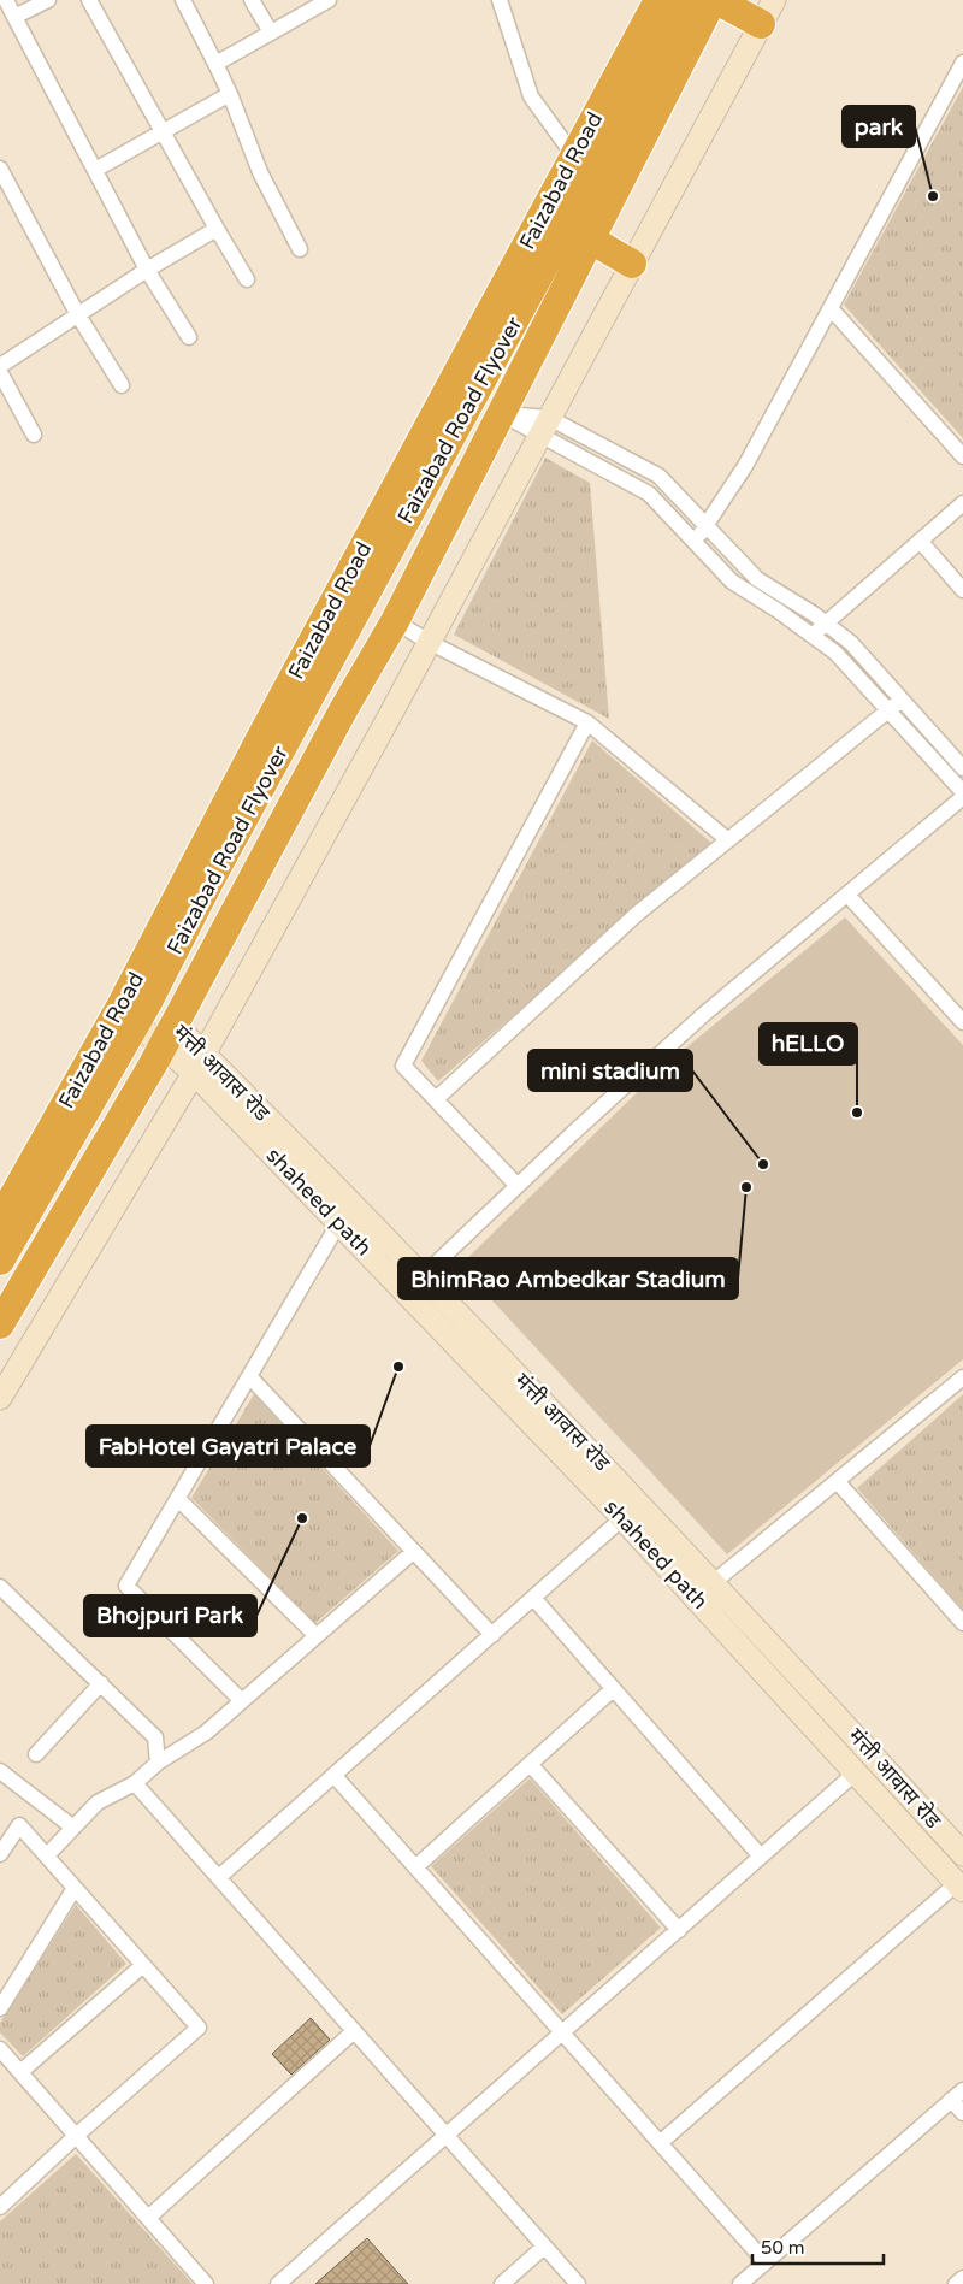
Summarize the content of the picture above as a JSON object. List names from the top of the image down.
{
  "streets": {
    "highway": ["Faizabad Road", "Faizabad Road Flyover", "मंत्ती आवास रोड"],
    "street": ["shaheed path"]
  },
  "crossings": [
    ["Faizabad Road Flyover", "मंत्ती आवास रोड"],
    ["मंत्ती आवास रोड", "shaheed path"]
  ],
  "places": [
    "park",
    "hELLO",
    "mini stadium",
    "BhimRao Ambedkar Stadium",
    "FabHotel Gayatri Palace",
    "Bhojpuri Park"
  ],
  "scale_bar": "50 m"
}
